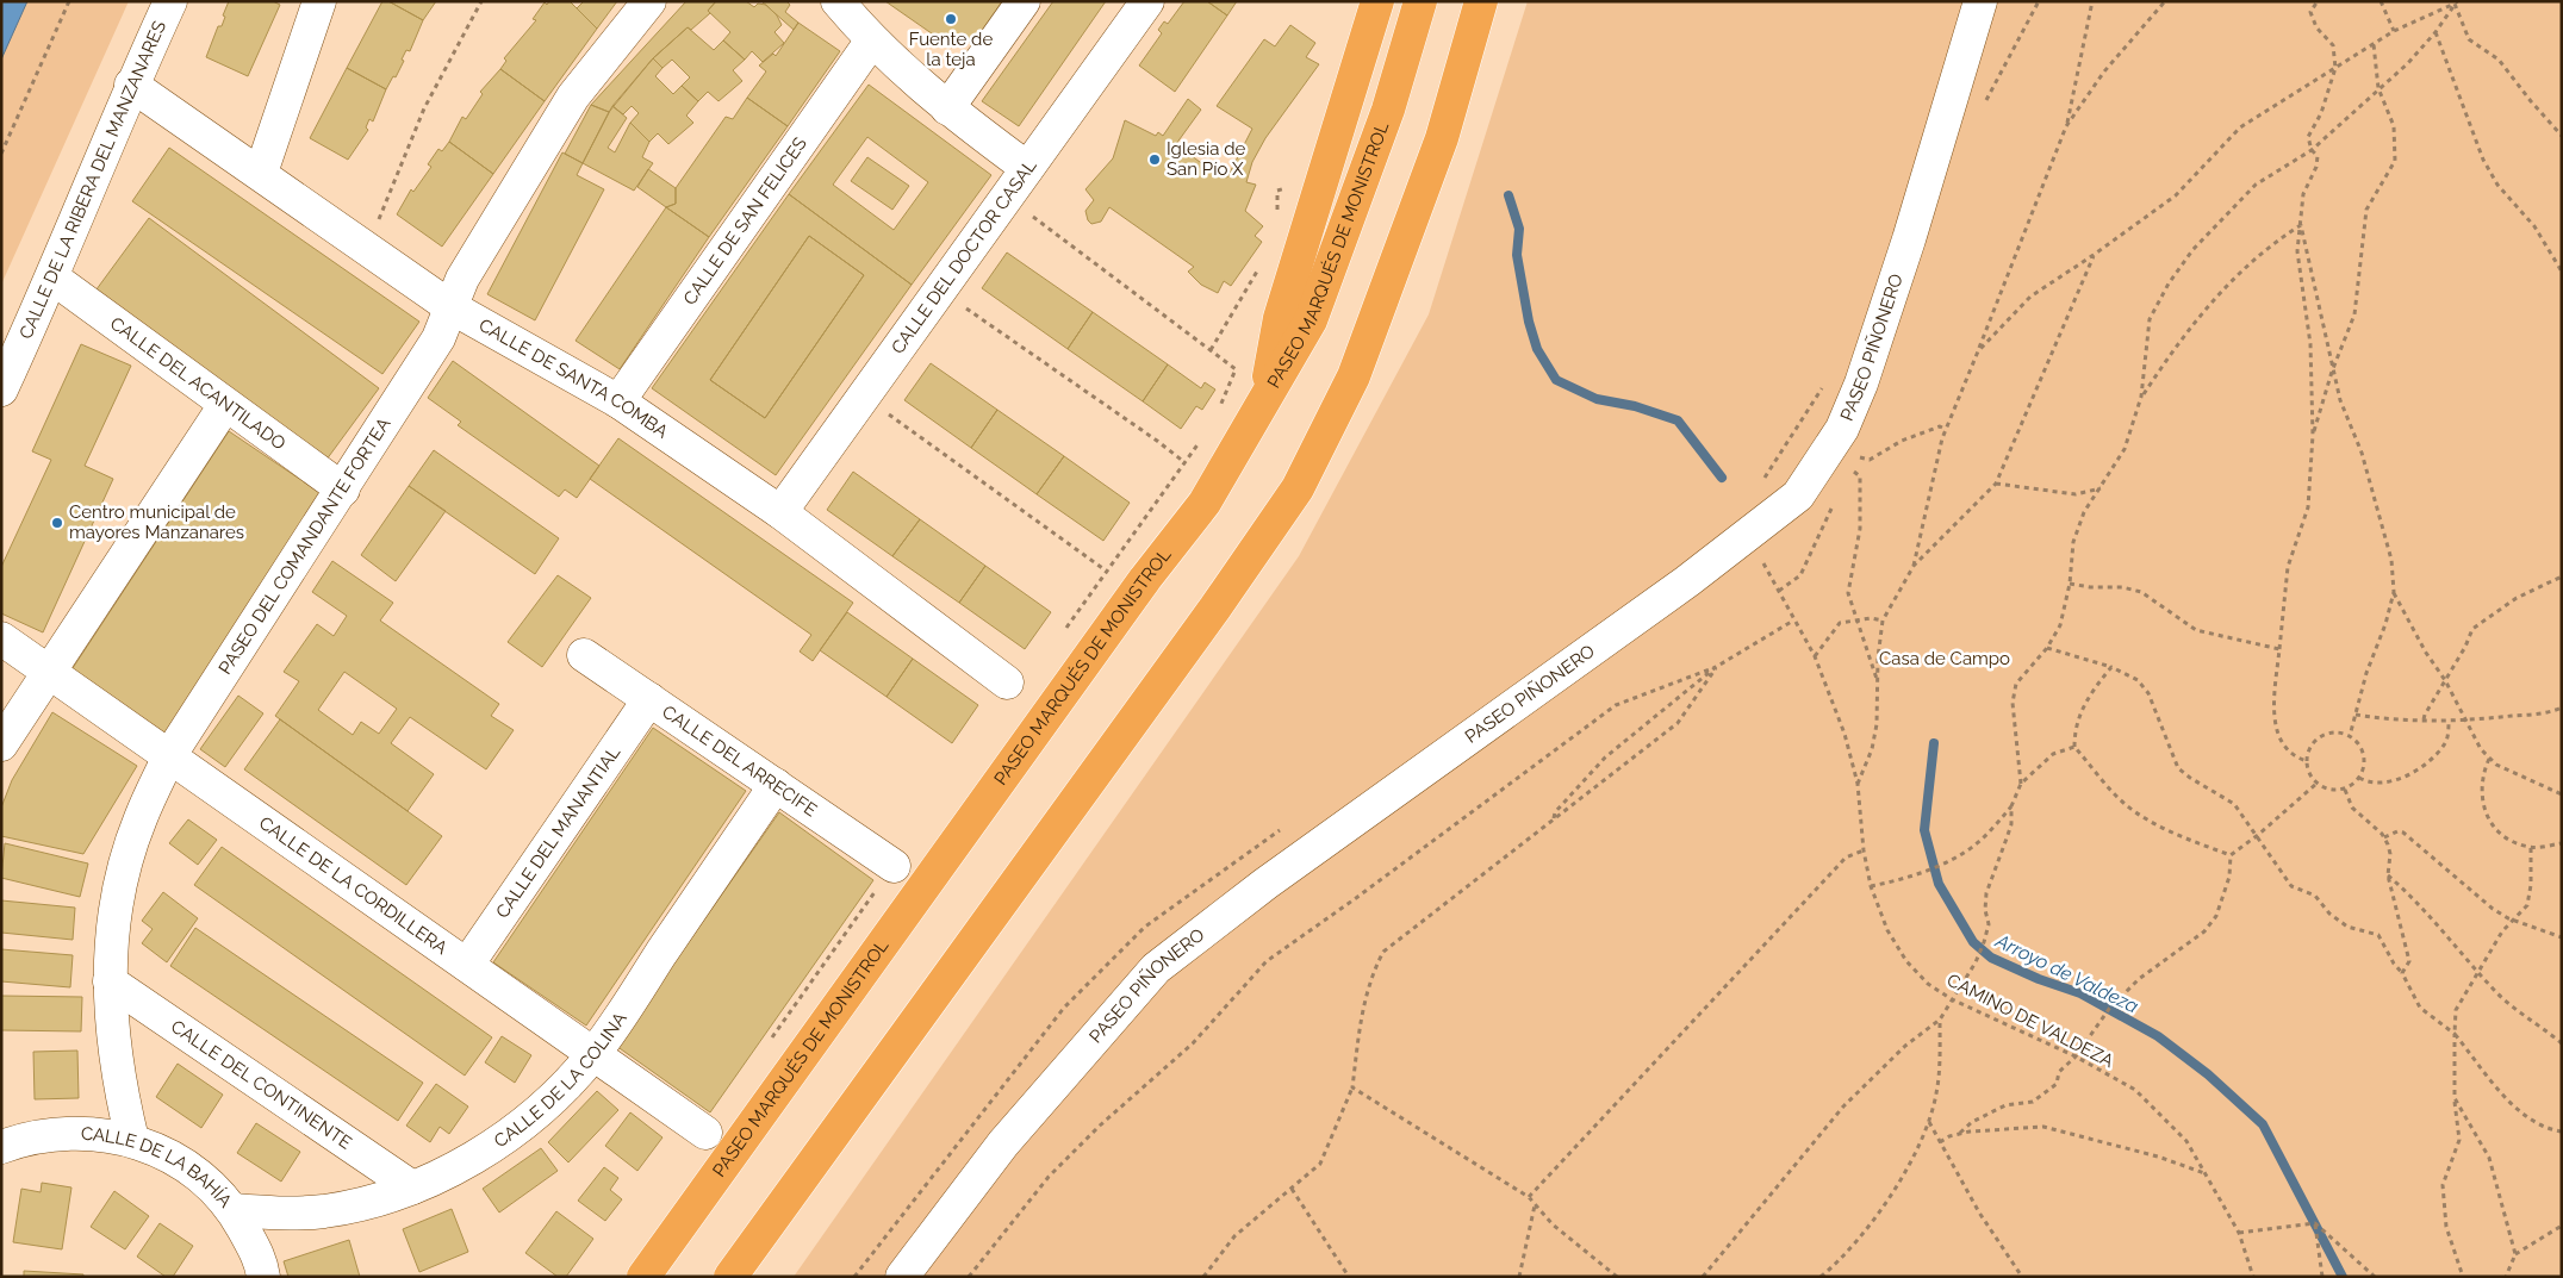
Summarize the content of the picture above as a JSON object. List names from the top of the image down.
{
  "streets": {
    "highway": ["PASEO MARQUÉS DE MONISTROL"],
    "street": [
      "CALLE DE LA RIBERA DEL MANZANARES",
      "CALLE DE SAN FELICES",
      "CALLE DEL DOCTOR CASAL",
      "PASEO PIÑONERO",
      "CALLE DE SANTA COMBA",
      "CALLE DEL ACANTILADO",
      "PASEO DEL COMANDANTE FORTEA",
      "CALLE DEL ARRECIFE",
      "CALLE DEL MANANTIAL",
      "CALLE DE LA CORDILLERA",
      "CALLE DE LA COLINA",
      "CALLE DEL CONTINENTE",
      "CALLE DE LA BAHÍA"
    ],
    "path": ["CAMINO DE VALDEZA"]
  },
  "crossings": [
    ["CALLE DE LA RIBERA DEL MANZANARES", "CALLE DE SANTA COMBA"],
    ["CALLE DE LA RIBERA DEL MANZANARES", "CALLE DEL ACANTILADO"],
    ["CALLE DE SAN FELICES", "CALLE DE SANTA COMBA"],
    ["CALLE DEL DOCTOR CASAL", "CALLE DE SANTA COMBA"],
    ["PASEO PIÑONERO", "CAMINO DE VALDEZA"],
    ["CALLE DE SANTA COMBA", "PASEO DEL COMANDANTE FORTEA"],
    ["CALLE DEL ACANTILADO", "PASEO DEL COMANDANTE FORTEA"],
    ["PASEO DEL COMANDANTE FORTEA", "CALLE DE LA CORDILLERA"],
    ["PASEO DEL COMANDANTE FORTEA", "CALLE DEL CONTINENTE"],
    ["PASEO DEL COMANDANTE FORTEA", "CALLE DE LA BAHÍA"],
    ["CALLE DEL ARRECIFE", "CALLE DEL MANANTIAL"],
    ["CALLE DEL ARRECIFE", "CALLE DE LA COLINA"],
    ["CALLE DEL MANANTIAL", "CALLE DE LA CORDILLERA"],
    ["CALLE DE LA CORDILLERA", "CALLE DE LA COLINA"],
    ["CALLE DE LA COLINA", "CALLE DEL CONTINENTE"],
    ["CALLE DE LA COLINA", "CALLE DE LA BAHÍA"]
  ],
  "water": ["Arroyo de Valdeza"],
  "parks": ["Casa de Campo"],
  "places": ["Fuente de la teja", "Iglesia de San Pío X", "Centro municipal de mayores Manzanares"]
}
